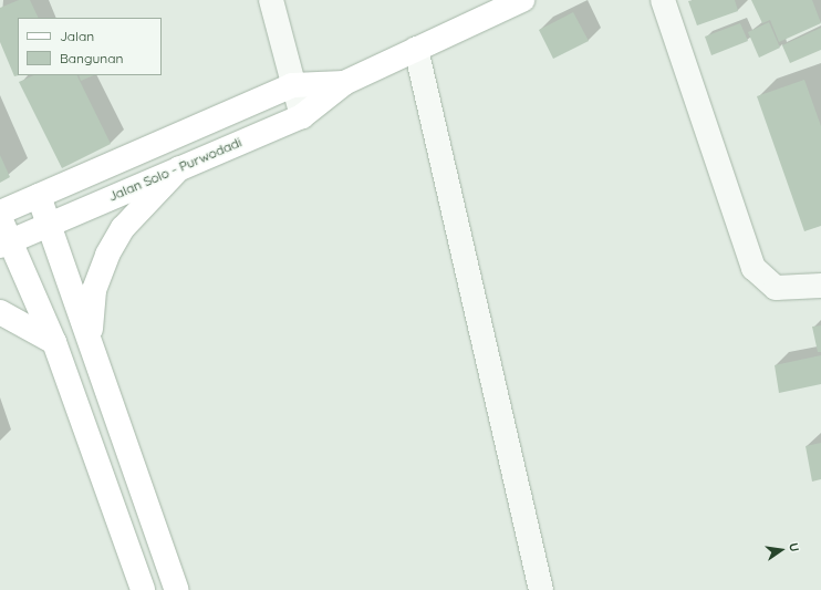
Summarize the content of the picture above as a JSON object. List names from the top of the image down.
{
  "streets": {
    "main road": ["Jalan Solo - Purwodadi"]
  },
  "legend": ["Jalan", "Bangunan"],
  "north": "right"
}
